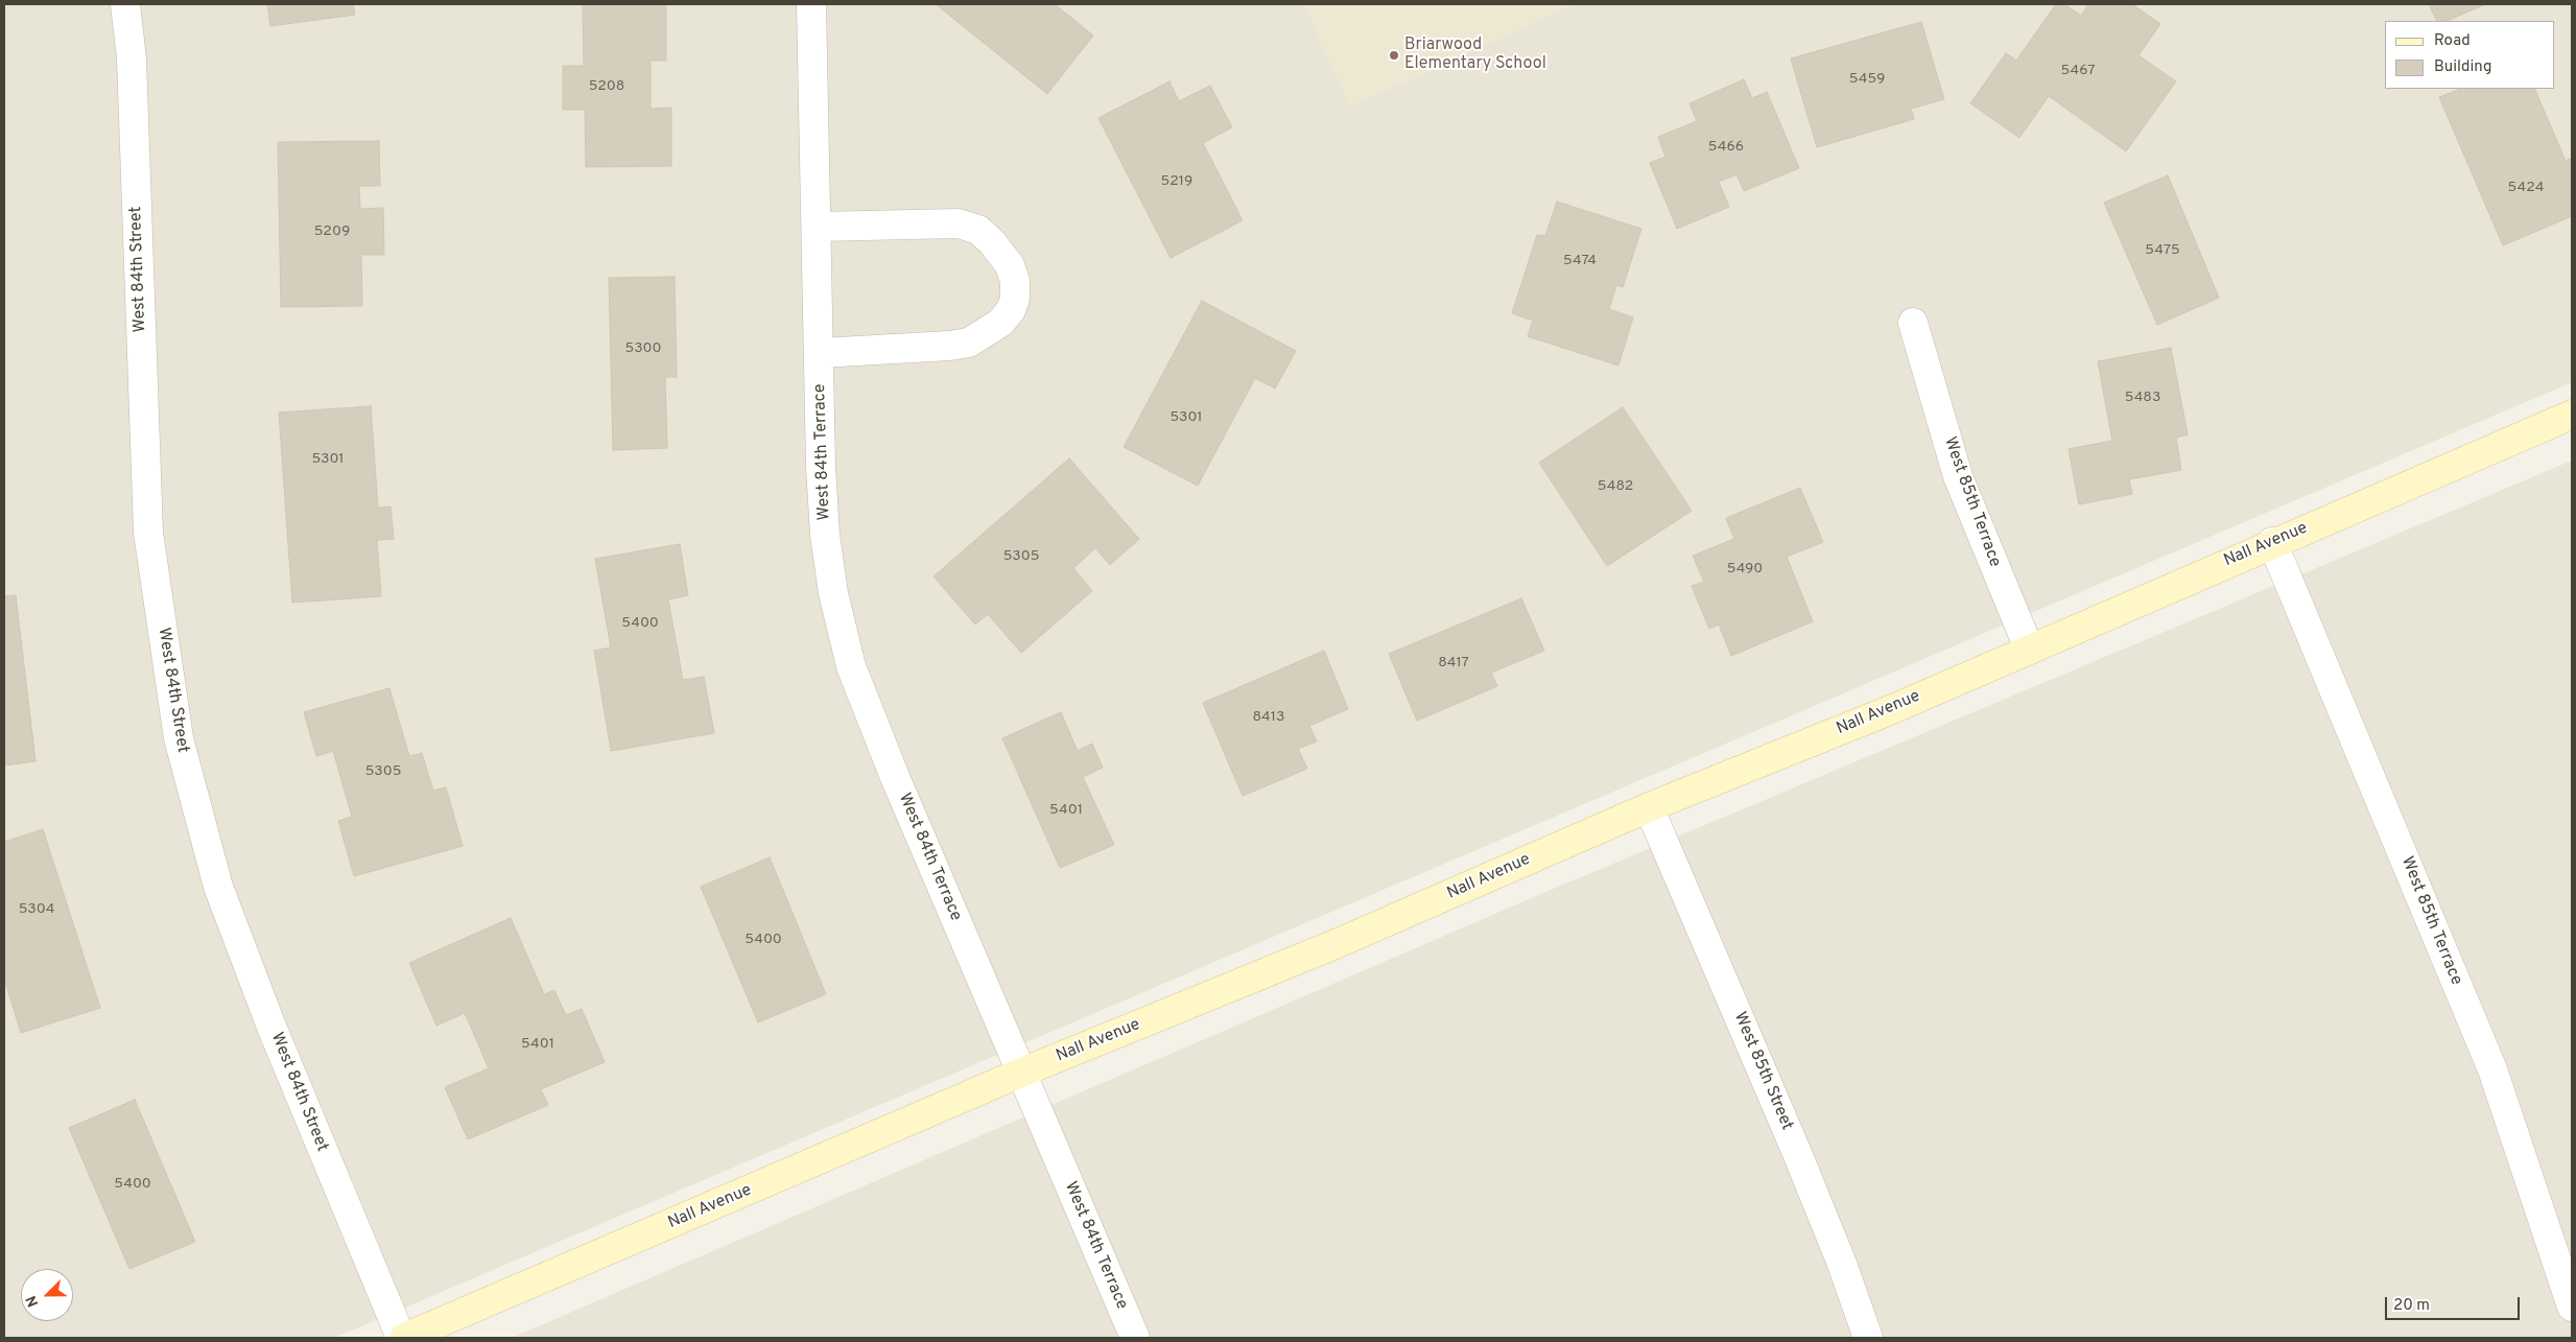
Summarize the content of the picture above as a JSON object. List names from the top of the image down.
{
  "streets": {
    "main road": ["Nall Avenue"],
    "street": [
      "West 84th Street",
      "West 84th Terrace",
      "West 85th Terrace",
      "West 85th Street"
    ]
  },
  "crossings": [
    ["West 84th Street", "Nall Avenue"],
    ["West 84th Terrace", "Nall Avenue"],
    ["West 85th Terrace", "Nall Avenue"],
    ["Nall Avenue", "West 85th Street"]
  ],
  "places": ["Briarwood Elementary School"],
  "house_numbers": [
    "5467",
    "5459",
    "5208",
    "5466",
    "5219",
    "5424",
    "5209",
    "5475",
    "5474",
    "5300",
    "5483",
    "5301",
    "5301",
    "5482",
    "5305",
    "5490",
    "5400",
    "8417",
    "8413",
    "5305",
    "5401",
    "5304",
    "5400",
    "5401",
    "5400"
  ],
  "legend": ["Road", "Building"],
  "scale_bar": "20 m",
  "north": "bottom left"
}
